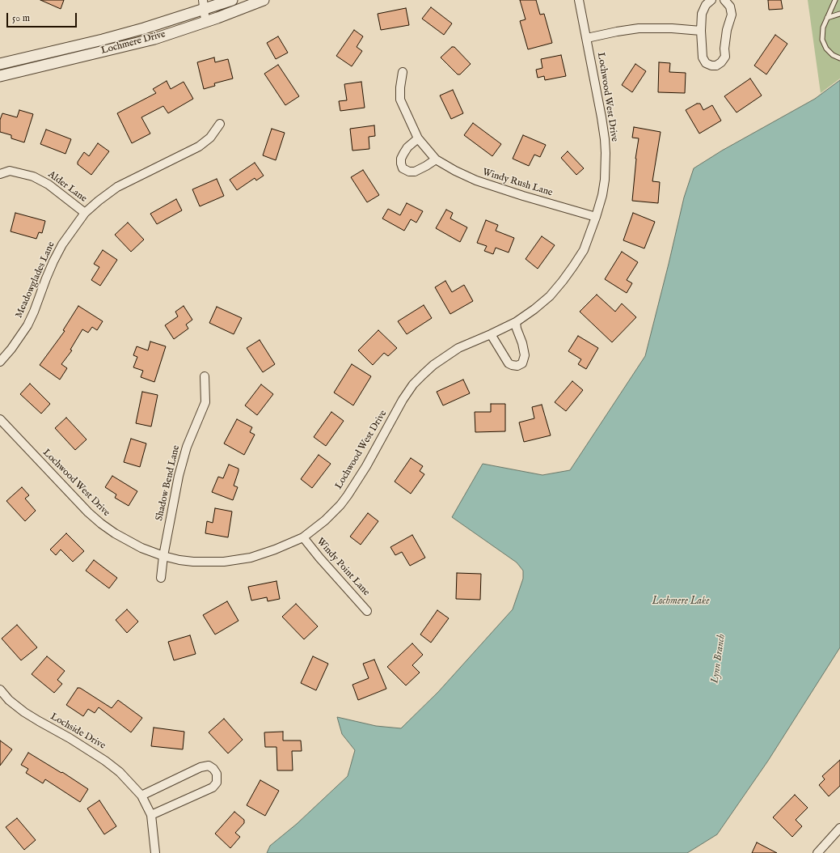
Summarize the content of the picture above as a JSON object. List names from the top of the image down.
{
  "streets": {
    "street": [
      "Lochmere Drive",
      "Lochwood West Drive",
      "Windy Rush Lane",
      "Alder Lane",
      "Meadowglades Lane",
      "Shadow Bend Lane",
      "Windy Point Lane",
      "Lochside Drive"
    ]
  },
  "crossings": [
    ["Lochwood West Drive", "Windy Rush Lane"],
    ["Lochwood West Drive", "Shadow Bend Lane"],
    ["Lochwood West Drive", "Windy Point Lane"],
    ["Alder Lane", "Meadowglades Lane"]
  ],
  "water": ["Lochmere Lake", "Lynn Branch"],
  "scale_bar": "50 m"
}
